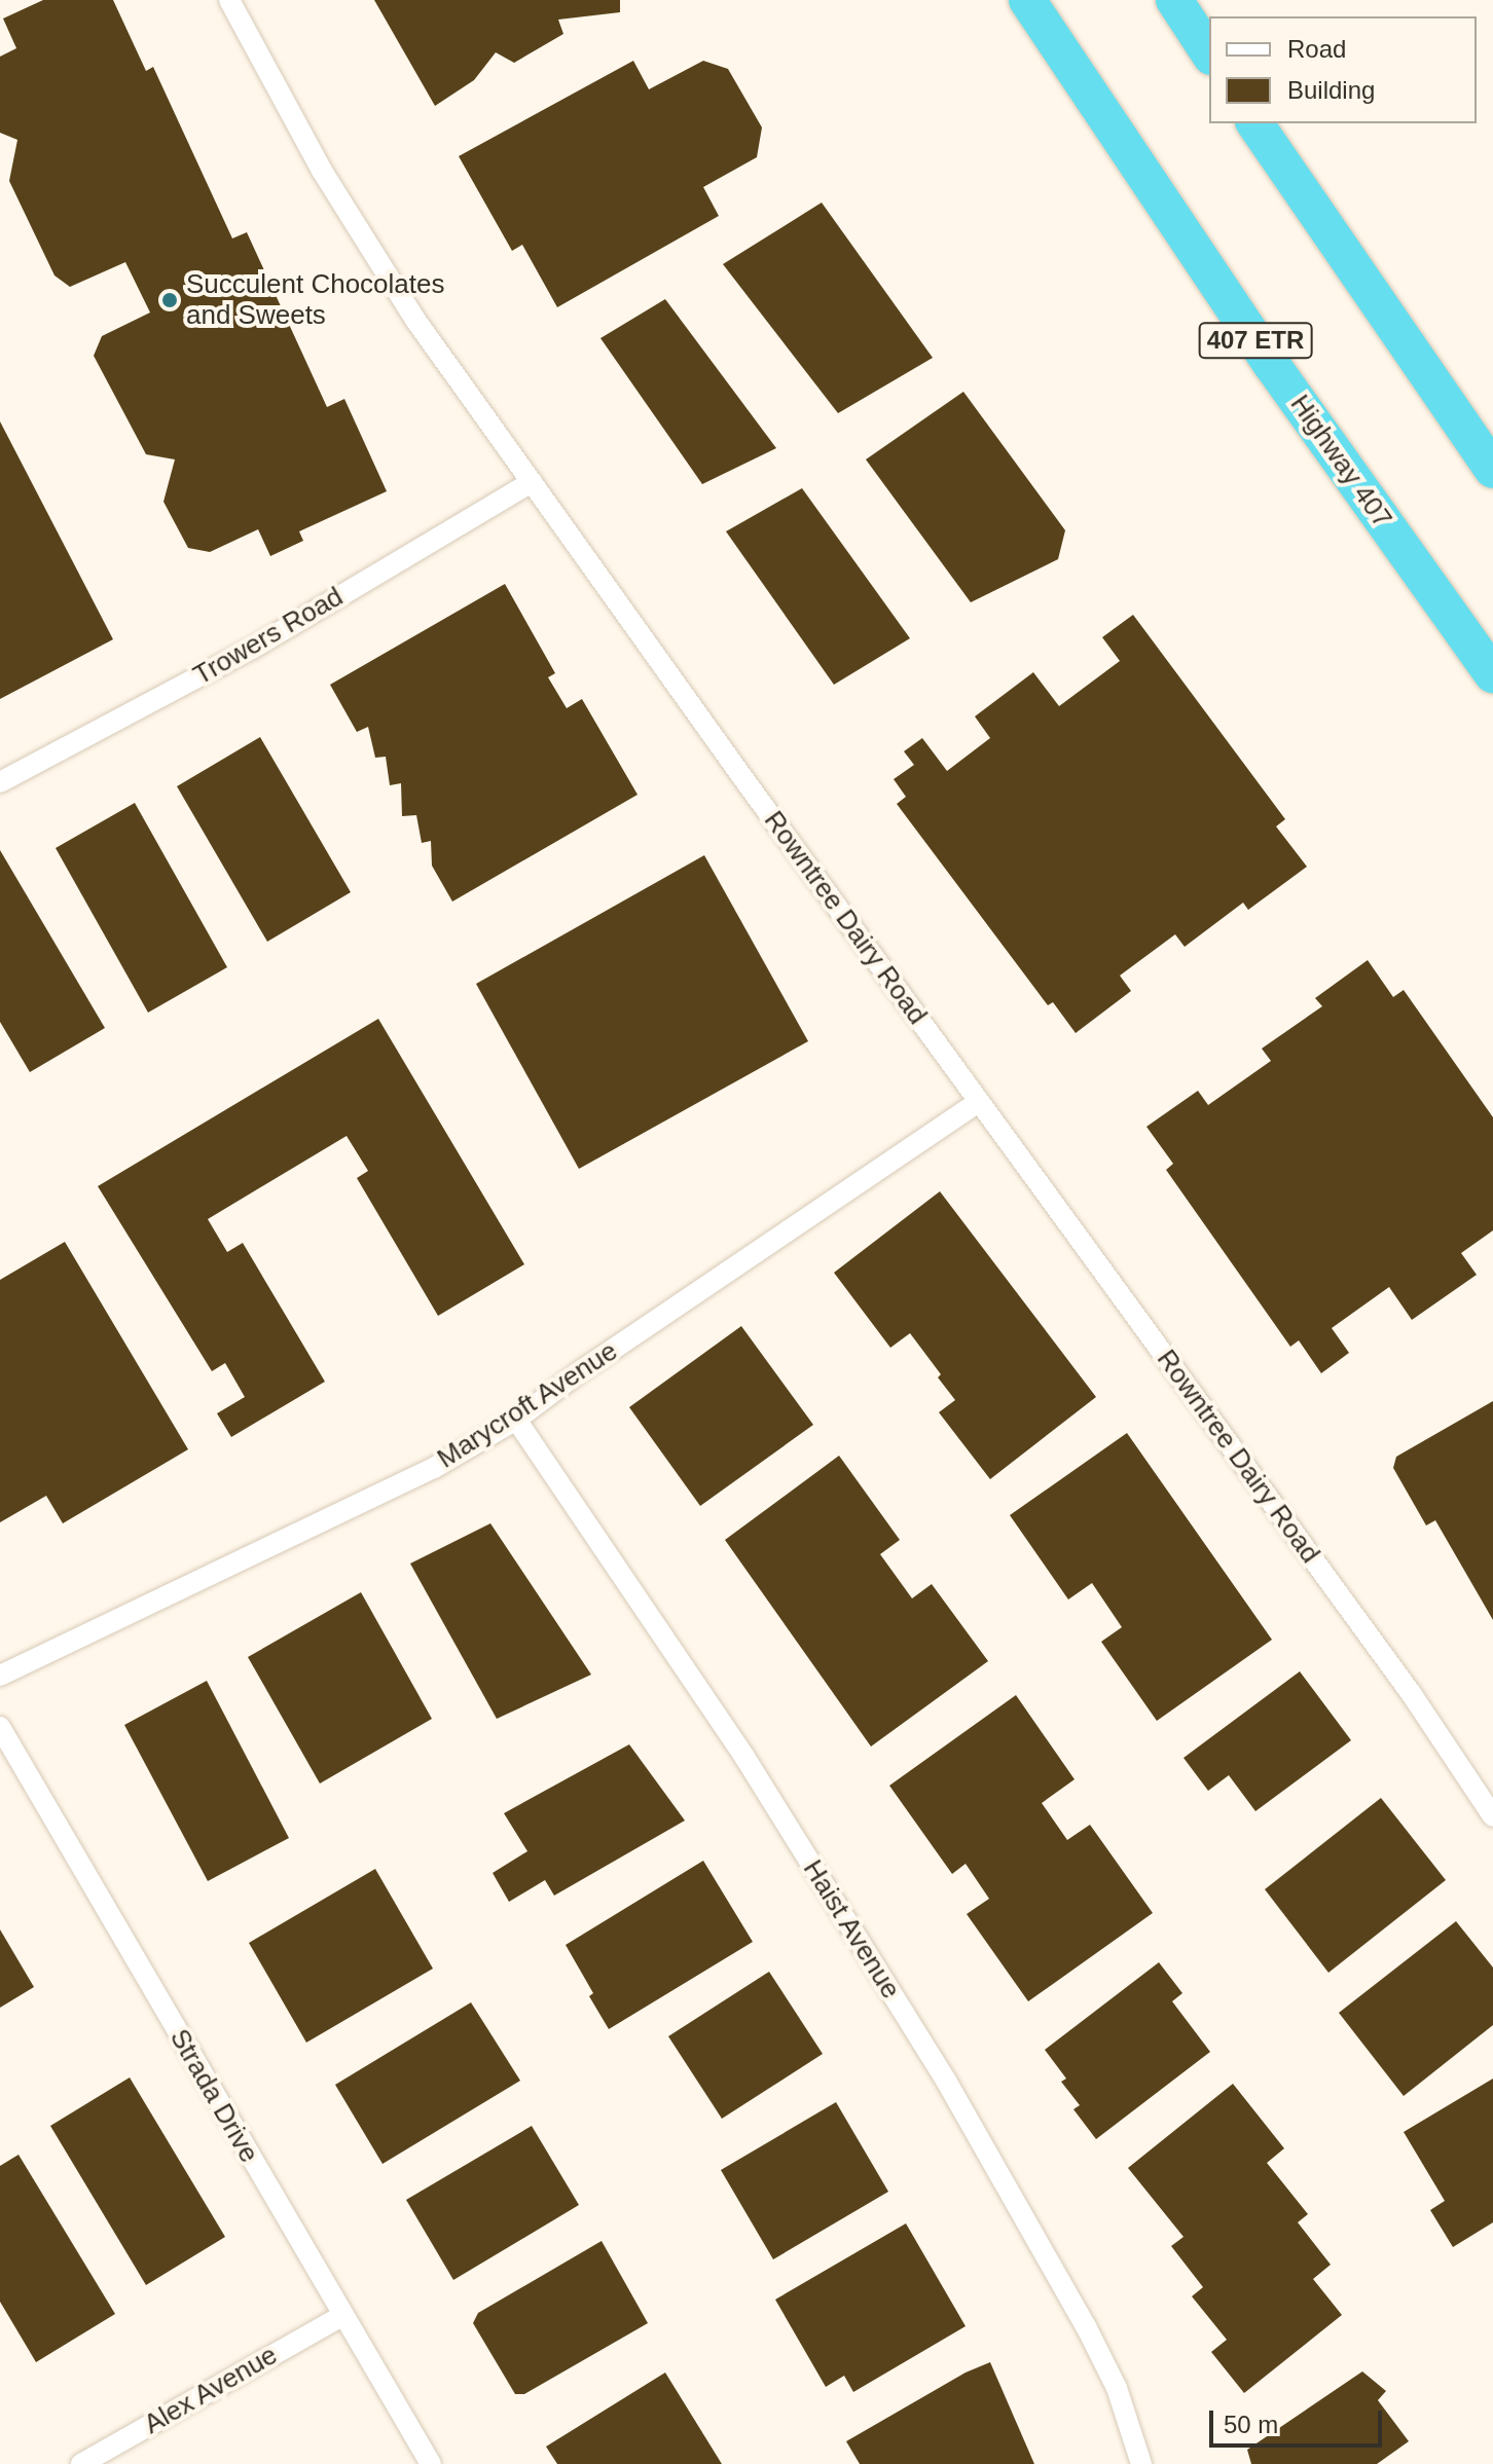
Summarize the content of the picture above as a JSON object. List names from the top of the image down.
{
  "streets": {
    "highway": ["407 ETR", "Highway 407"],
    "street": [
      "Trowers Road",
      "Rowntree Dairy Road",
      "Marycroft Avenue",
      "Haist Avenue",
      "Strada Drive",
      "Alex Avenue"
    ]
  },
  "crossings": [
    ["Trowers Road", "Rowntree Dairy Road"],
    ["Rowntree Dairy Road", "Marycroft Avenue"],
    ["Marycroft Avenue", "Haist Avenue"],
    ["Strada Drive", "Alex Avenue"]
  ],
  "places": ["Succulent Chocolates and Sweets"],
  "legend": ["Road", "Building"],
  "scale_bar": "50 m"
}
